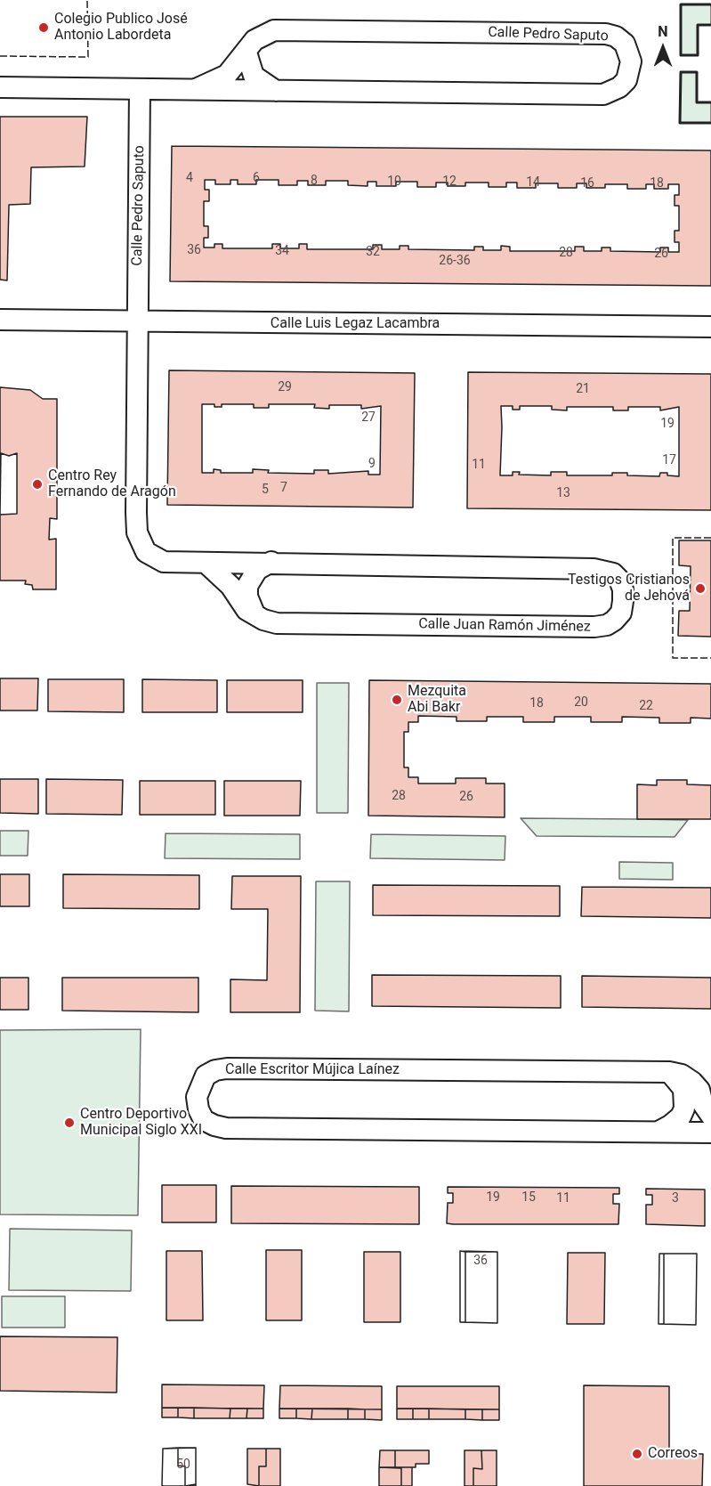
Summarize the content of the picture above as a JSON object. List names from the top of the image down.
{
  "streets": {
    "street": [
      "Calle Pedro Saputo",
      "Calle Luis Legaz Lacambra",
      "Calle Juan Ramón Jiménez",
      "Calle Escritor Mújica Laínez"
    ]
  },
  "crossings": [
    ["Calle Pedro Saputo", "Calle Luis Legaz Lacambra"],
    ["Calle Pedro Saputo", "Calle Juan Ramón Jiménez"],
    ["Calle Luis Legaz Lacambra", "Calle Juan Ramón Jiménez"]
  ],
  "places": [
    "Colegio Publico José Antonio Labordeta",
    "Centro Rey Fernando de Aragón",
    "Testigos Cristianos de Jehová",
    "Mezquita Abi Bakr",
    "Centro Deportivo Municipal Siglo XXI",
    "Correos"
  ],
  "house_numbers": [
    "4",
    "6",
    "8",
    "10",
    "12",
    "14",
    "16",
    "18",
    "36",
    "34",
    "32",
    "28",
    "26",
    "26-36",
    "29",
    "21",
    "27",
    "19",
    "17",
    "9",
    "11",
    "7",
    "5",
    "13",
    "20",
    "18",
    "22",
    "28",
    "26",
    "19",
    "15",
    "11",
    "3",
    "36",
    "50"
  ],
  "north": "top"
}
